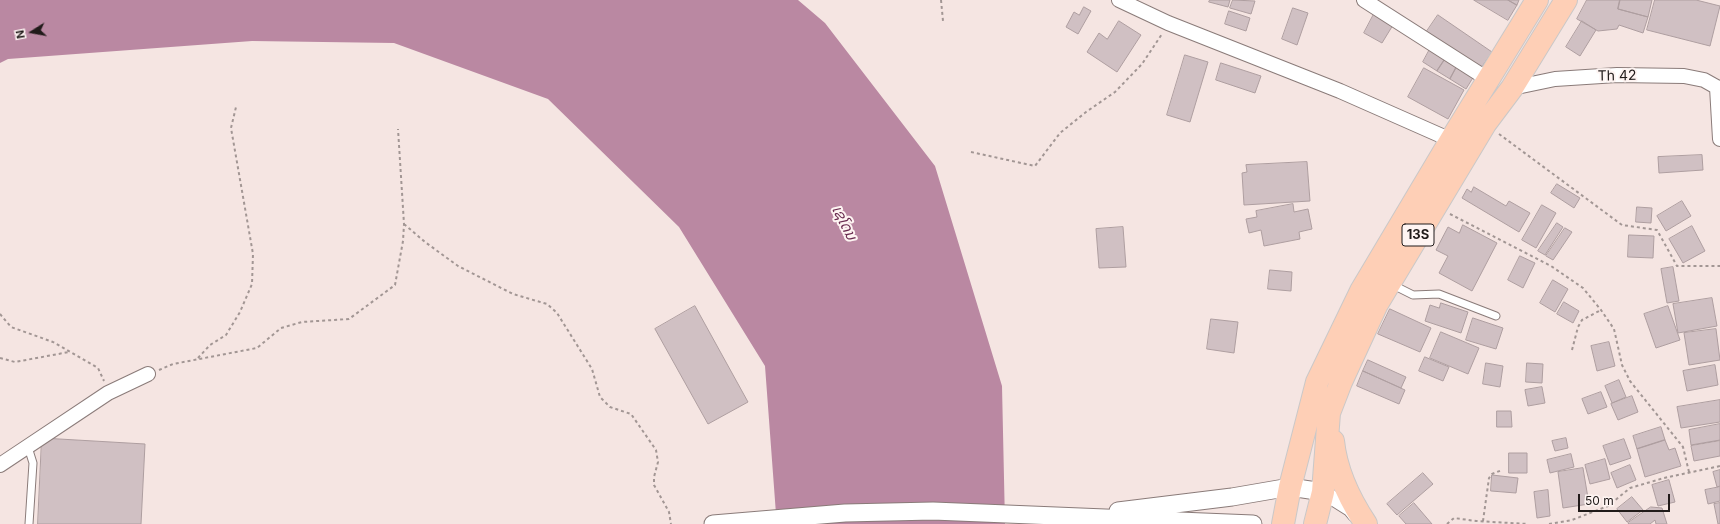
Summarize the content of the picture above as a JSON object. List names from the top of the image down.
{
  "streets": {
    "highway": ["13S"],
    "street": ["Th 42"]
  },
  "crossings": [
    ["Th 42", "13S"]
  ],
  "water": ["ເຊໂດນ"],
  "scale_bar": "50 m",
  "north": "left"
}
